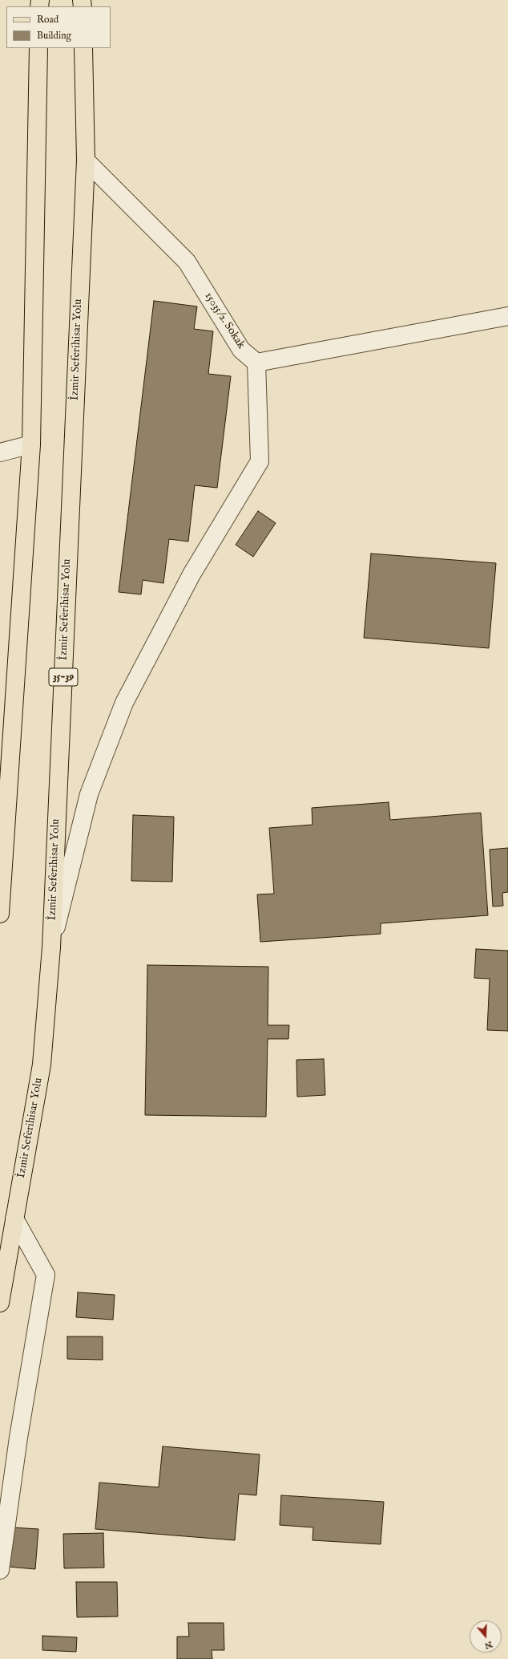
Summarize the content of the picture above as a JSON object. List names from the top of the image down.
{
  "streets": {
    "main road": ["İzmir Seferihisar Yolu", "35-39"],
    "street": ["15035/2. Sokak"]
  },
  "crossings": [
    ["15035/2. Sokak", "İzmir Seferihisar Yolu"]
  ],
  "legend": ["Road", "Building"],
  "north": "bottom"
}
